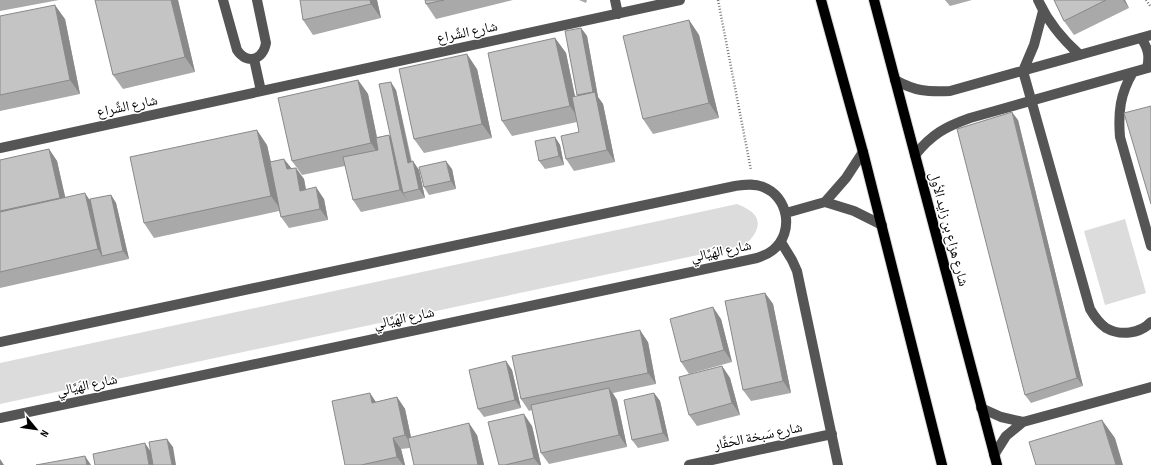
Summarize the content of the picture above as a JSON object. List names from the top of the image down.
{
  "streets": {
    "main road": ["شارع هزاع بن زايد الأول"],
    "street": ["شارع الشِّراع", "شارع الهَيَّالي", "شارع سَبخة الحَفَّار"]
  },
  "north": "bottom right"
}
